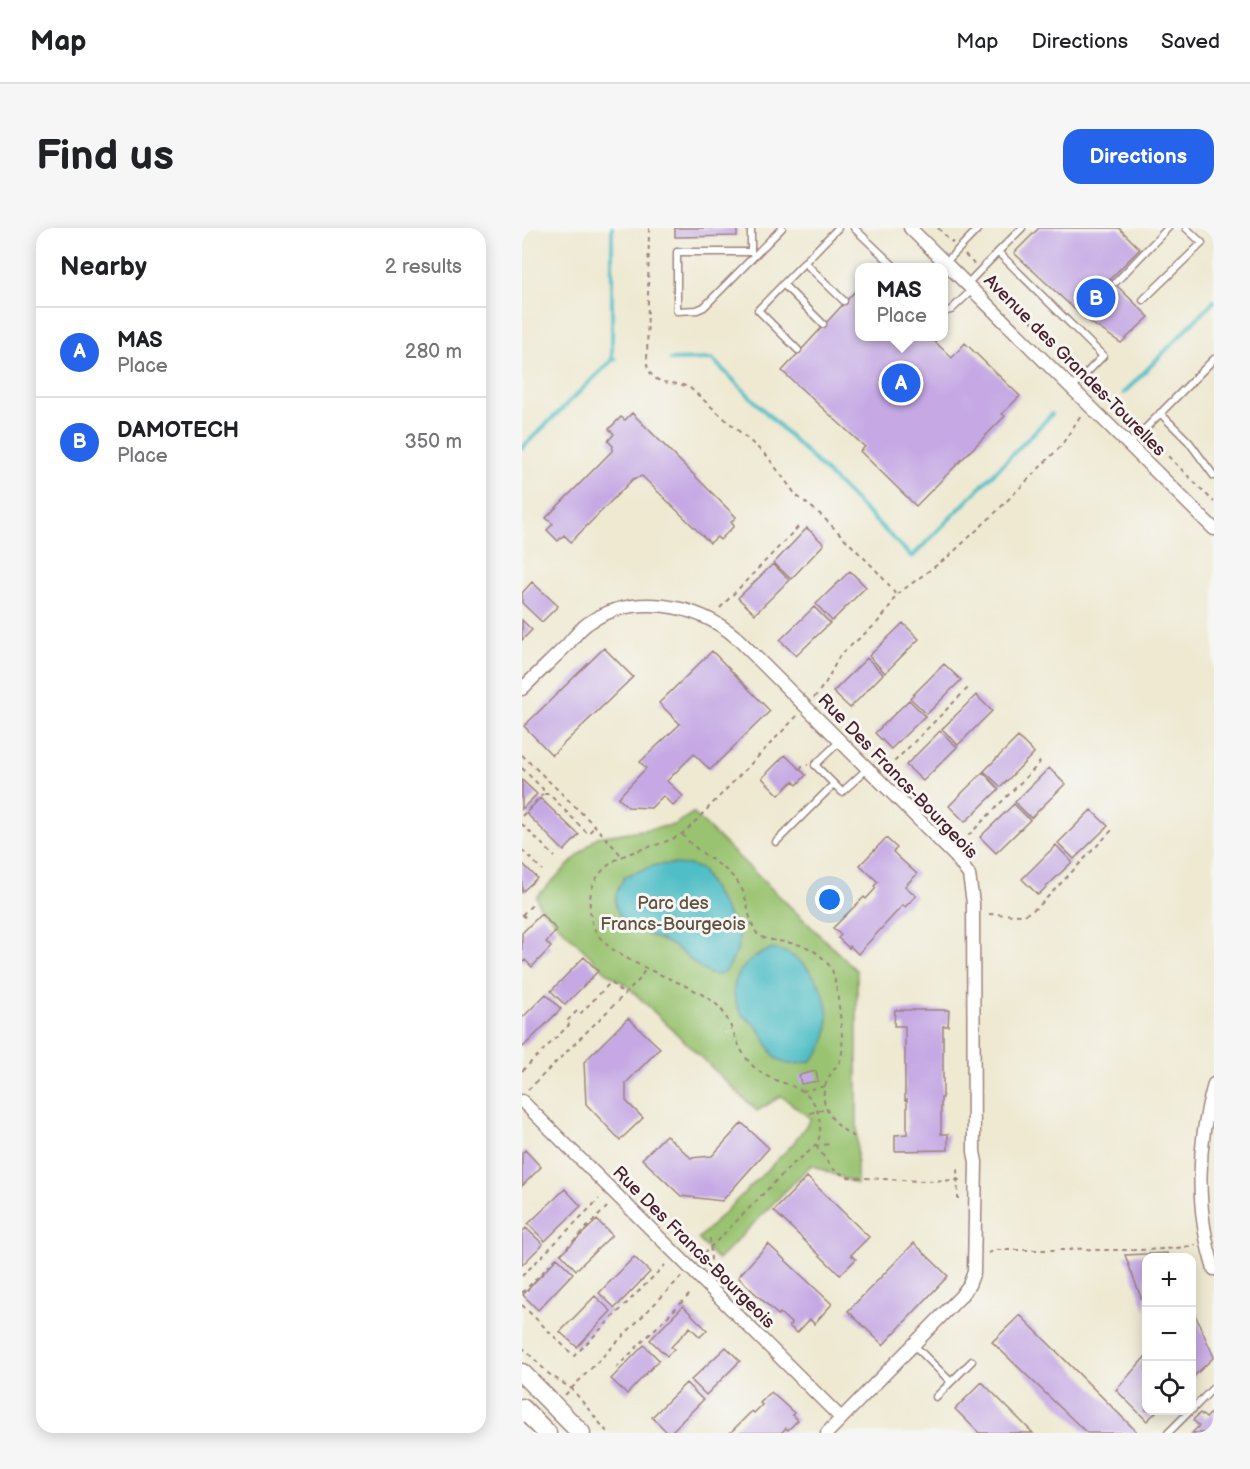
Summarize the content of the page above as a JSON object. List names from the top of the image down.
{
  "streets": {
    "street": ["Avenue des Grandes-Tourelles", "Rue Des Francs-Bourgeois"]
  },
  "parks": ["Parc des Francs-Bourgeois"],
  "page": {
    "header": "Map",
    "nav": ["Map", "Directions", "Saved"],
    "buttons": "Directions",
    "title": "Find us",
    "heading": ["Nearby", "2 results"],
    "popup": ["MAS", "Place"],
    "pins": ["B", "A"],
    "list": [
      {
        "mark": "A",
        "name": "MAS",
        "note": "Place",
        "value": "280 m"
      },
      {
        "mark": "B",
        "name": "DAMOTECH",
        "note": "Place",
        "value": "350 m"
      }
    ],
    "map_buttons": ["+", "−"]
  }
}
